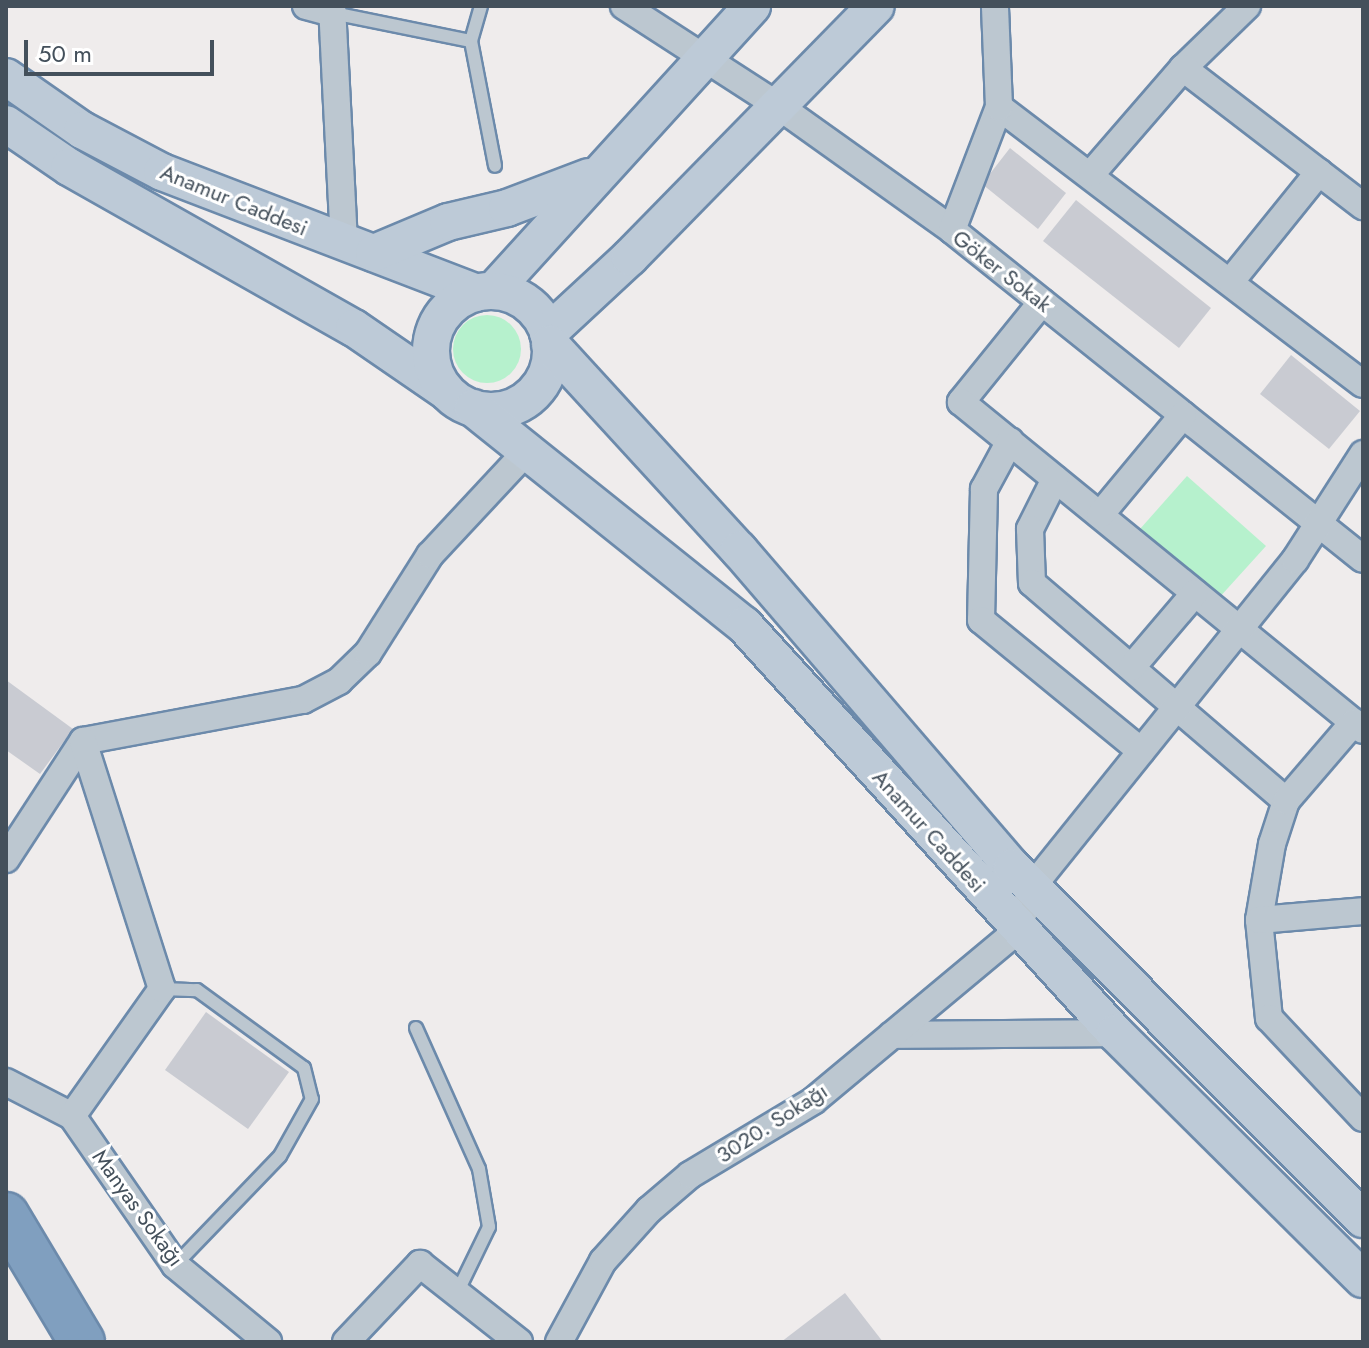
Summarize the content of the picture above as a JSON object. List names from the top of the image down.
{
  "streets": {
    "street": [
      "Anamur Caddesi",
      "Göker Sokak",
      "3020. Sokağı",
      "Manyas Sokağı"
    ]
  },
  "crossings": [
    ["Anamur Caddesi", "3020. Sokağı"]
  ],
  "scale_bar": "50 m"
}
